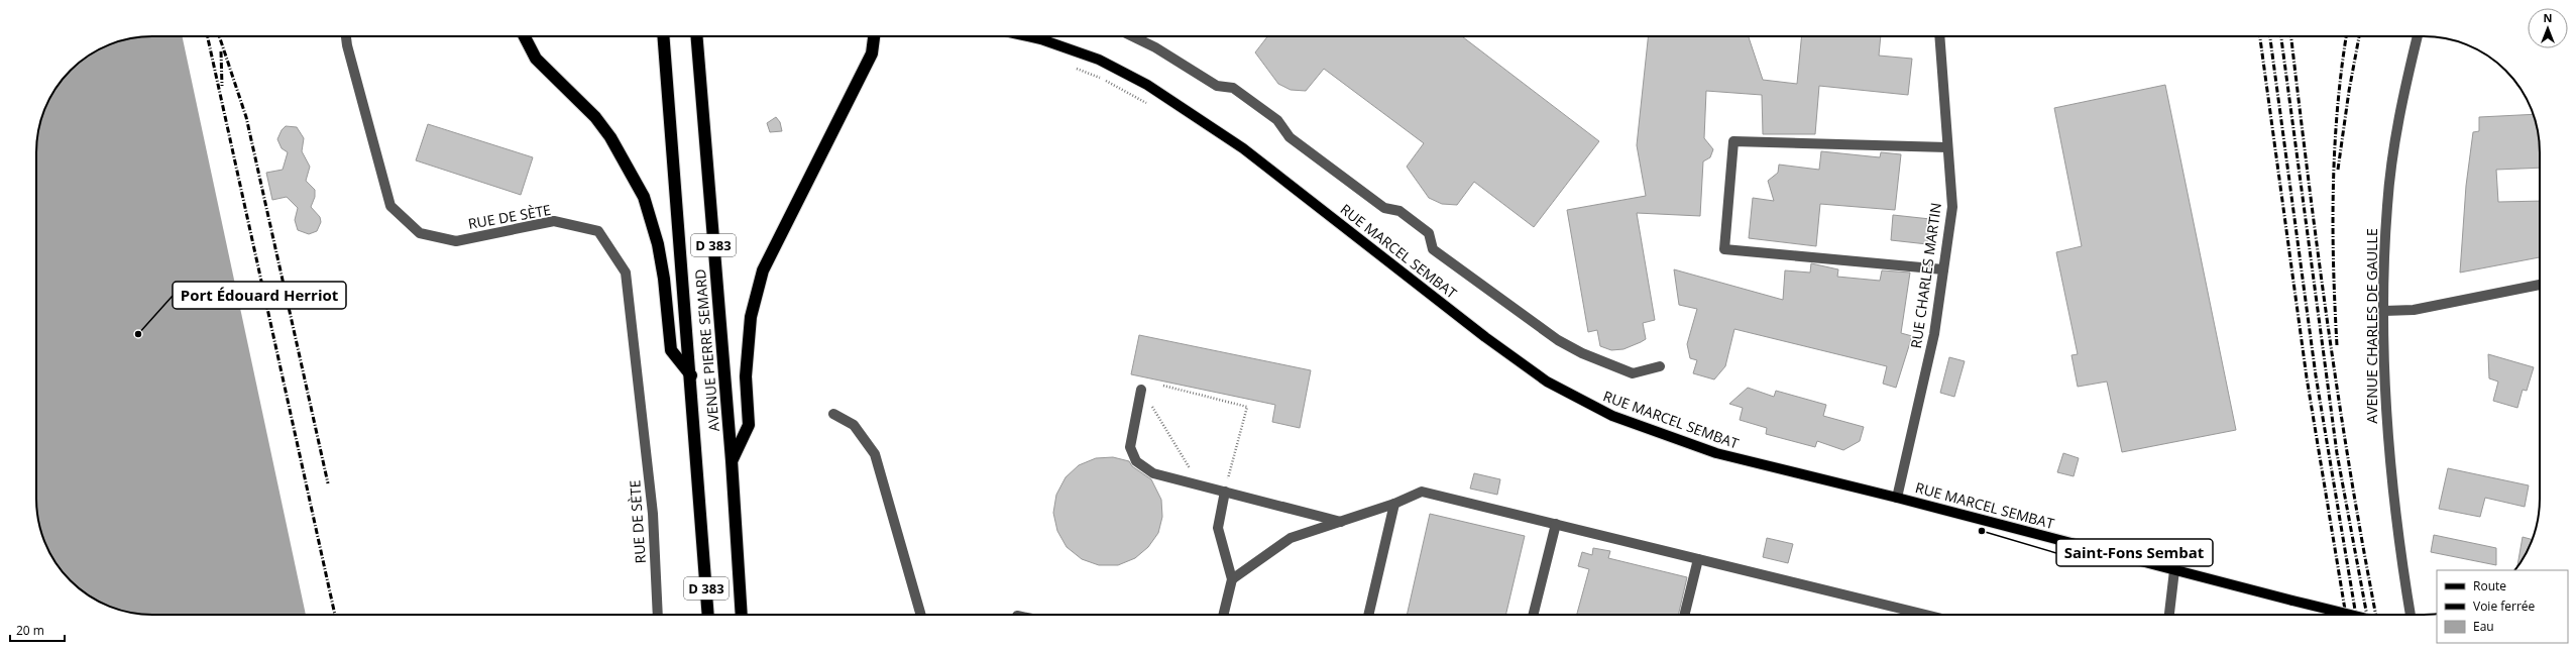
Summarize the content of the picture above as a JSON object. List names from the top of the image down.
{
  "streets": {
    "highway": ["D 383", "AVENUE PIERRE SEMARD"],
    "main road": ["RUE MARCEL SEMBAT"],
    "street": ["RUE DE SÈTE", "RUE CHARLES MARTIN", "AVENUE CHARLES DE GAULLE"]
  },
  "crossings": [
    ["RUE MARCEL SEMBAT", "RUE CHARLES MARTIN"]
  ],
  "places": ["Port Édouard Herriot", "Saint-Fons Sembat"],
  "legend": ["Route", "Voie ferrée", "Eau"],
  "scale_bar": "20 m",
  "north": "top"
}
